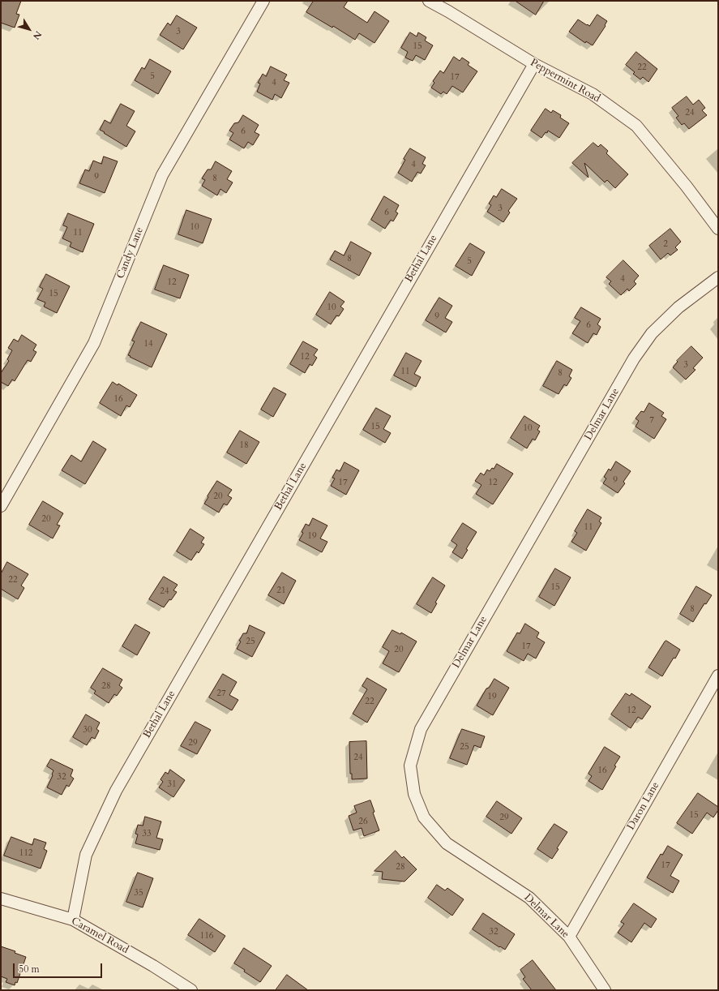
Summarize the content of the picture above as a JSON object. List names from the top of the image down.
{
  "streets": {
    "street": [
      "Peppermint Road",
      "Candy Lane",
      "Bethal Lane",
      "Delmar Lane",
      "Daron Lane",
      "Caramel Road"
    ]
  },
  "crossings": [
    ["Peppermint Road", "Bethal Lane"],
    ["Bethal Lane", "Caramel Road"],
    ["Delmar Lane", "Daron Lane"]
  ],
  "house_numbers": [
    "3",
    "15",
    "22",
    "5",
    "17",
    "4",
    "24",
    "6",
    "4",
    "9",
    "8",
    "3",
    "6",
    "10",
    "11",
    "2",
    "8",
    "5",
    "4",
    "12",
    "15",
    "10",
    "9",
    "6",
    "14",
    "12",
    "3",
    "11",
    "8",
    "16",
    "7",
    "15",
    "10",
    "18",
    "9",
    "17",
    "12",
    "20",
    "20",
    "11",
    "19",
    "22",
    "15",
    "21",
    "24",
    "8",
    "25",
    "17",
    "20",
    "28",
    "27",
    "19",
    "22",
    "12",
    "30",
    "29",
    "25",
    "24",
    "16",
    "32",
    "31",
    "15",
    "29",
    "26",
    "33",
    "112",
    "17",
    "28",
    "35",
    "32",
    "116"
  ],
  "scale_bar": "50 m",
  "north": "bottom right"
}
